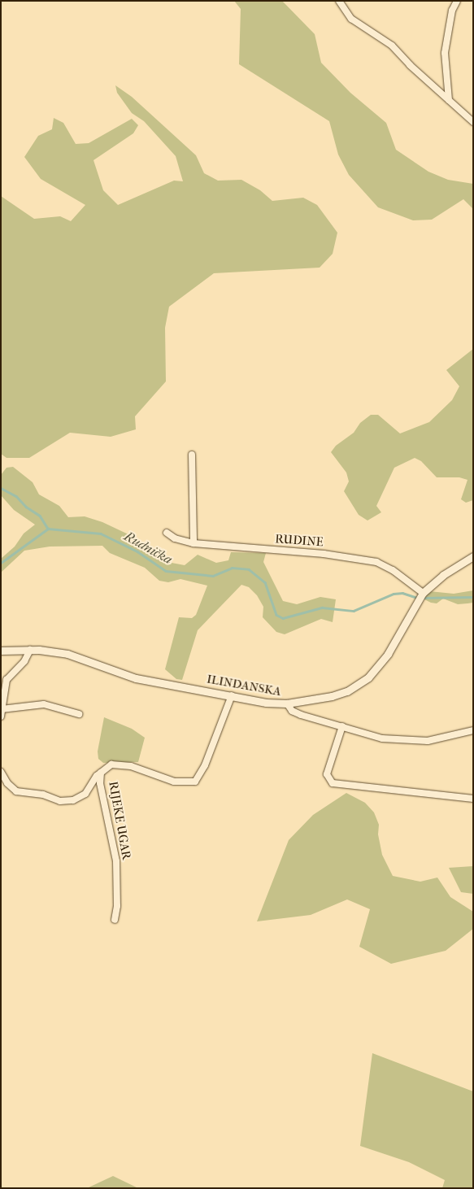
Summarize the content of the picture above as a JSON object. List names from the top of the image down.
{
  "streets": {
    "street": ["RUDINE", "ILINDANSKA", "RIJEKE UGAR"]
  },
  "crossings": [
    ["RUDINE", "ILINDANSKA"],
    ["ILINDANSKA", "RIJEKE UGAR"]
  ],
  "water": ["Rudnička"]
}
